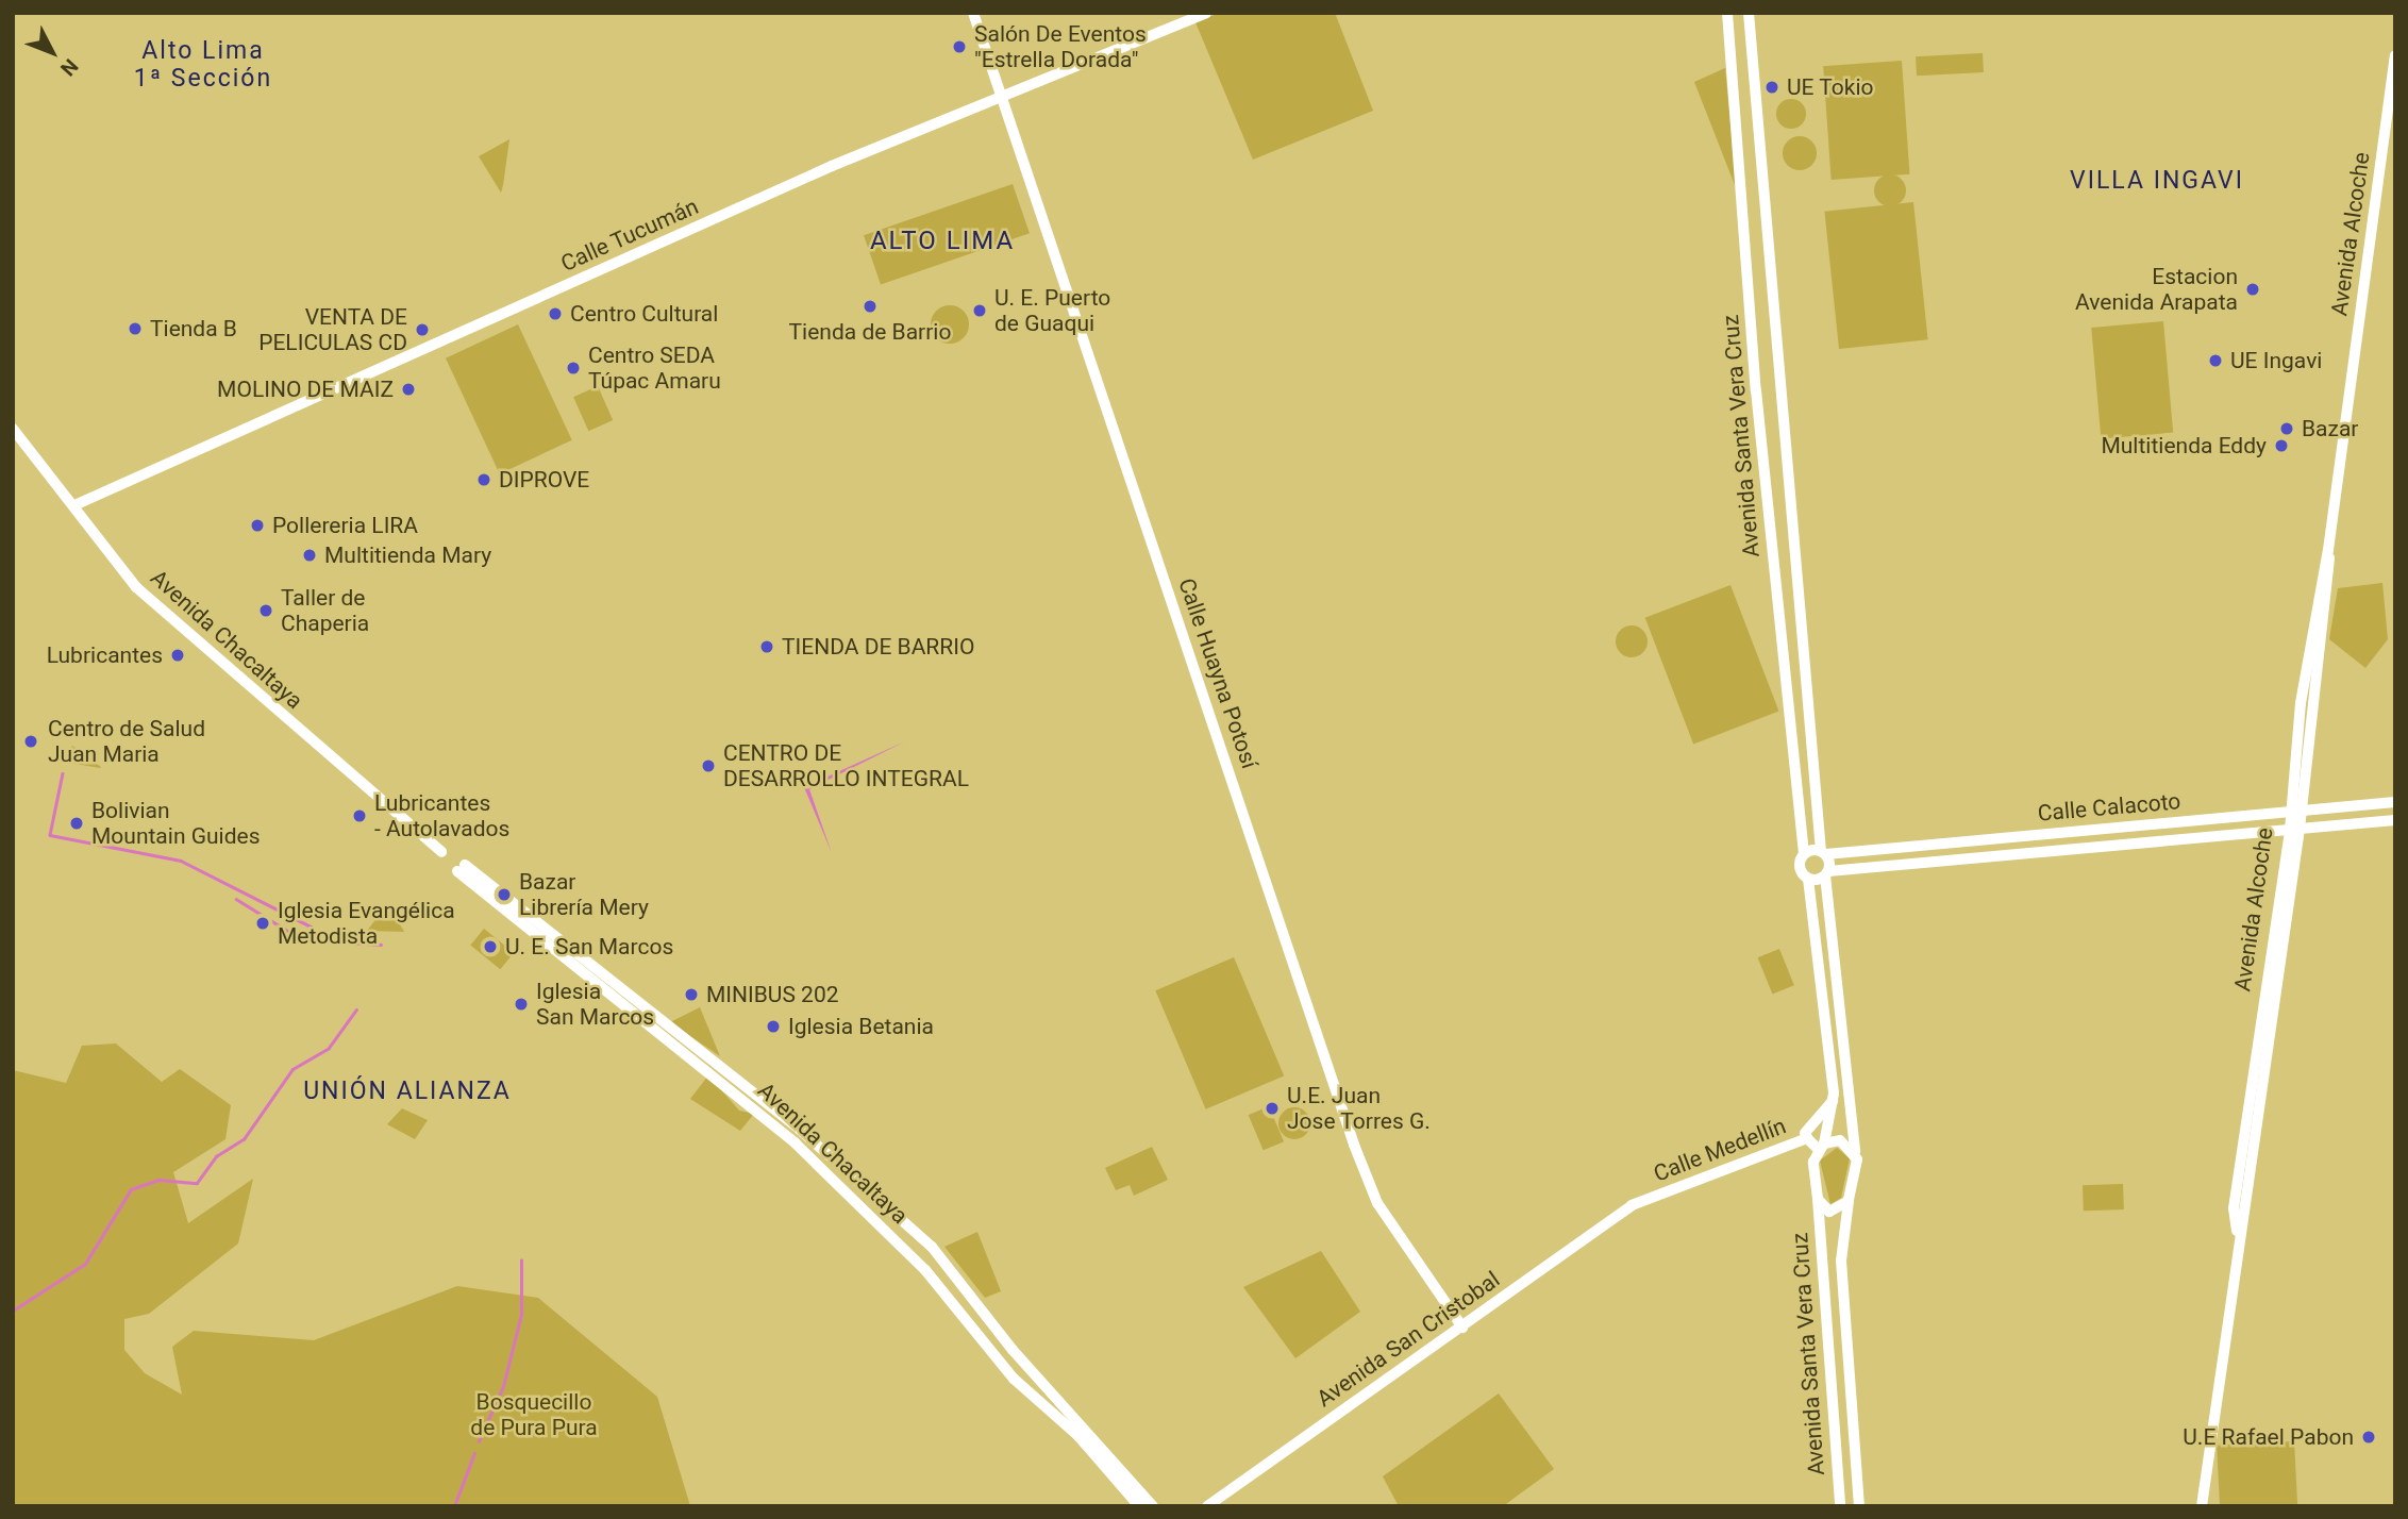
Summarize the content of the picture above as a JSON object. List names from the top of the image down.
{
  "streets": {
    "main road": ["Avenida Santa Vera Cruz", "Calle Calacoto"],
    "street": [
      "Avenida Alcoche",
      "Calle Tucumán",
      "Avenida Chacaltaya",
      "Calle Huayna Potosí",
      "Calle Medellín",
      "Avenida San Cristobal"
    ]
  },
  "crossings": [
    ["Avenida Alcoche", "Calle Calacoto"],
    ["Calle Tucumán", "Avenida Chacaltaya"],
    ["Calle Tucumán", "Calle Huayna Potosí"],
    ["Avenida Santa Vera Cruz", "Calle Calacoto"],
    ["Avenida Santa Vera Cruz", "Calle Medellín"],
    ["Calle Huayna Potosí", "Avenida San Cristobal"],
    ["Calle Medellín", "Avenida San Cristobal"]
  ],
  "districts": [
    "Alto Lima 1ª Sección",
    "VILLA INGAVI",
    "ALTO LIMA",
    "UNIÓN ALIANZA"
  ],
  "parks": ["Bosquecillo de Pura Pura"],
  "places": [
    "Salón De Eventos \"Estrella Dorada\"",
    "UE Tokio",
    "Estacion Avenida Arapata",
    "Tienda de Barrio",
    "U. E. Puerto de Guaqui",
    "Centro Cultural",
    "Tienda B",
    "VENTA DE PELICULAS CD",
    "UE Ingavi",
    "Centro SEDA Túpac Amaru",
    "MOLINO DE MAIZ",
    "Bazar",
    "Multitienda Eddy",
    "DIPROVE",
    "Pollereria LIRA",
    "Multitienda Mary",
    "Taller de Chaperia",
    "TIENDA DE BARRIO",
    "Lubricantes",
    "Centro de Salud Juan Maria",
    "CENTRO DE DESARROLLO INTEGRAL",
    "Lubricantes - Autolavados",
    "Bolivian Mountain Guides",
    "Bazar Librería Mery",
    "Iglesia Evangélica Metodista",
    "U. E. San Marcos",
    "MINIBUS 202",
    "Iglesia San Marcos",
    "Iglesia Betania",
    "U.E. Juan Jose Torres G.",
    "U.E Rafael Pabon"
  ],
  "north": "bottom right"
}
